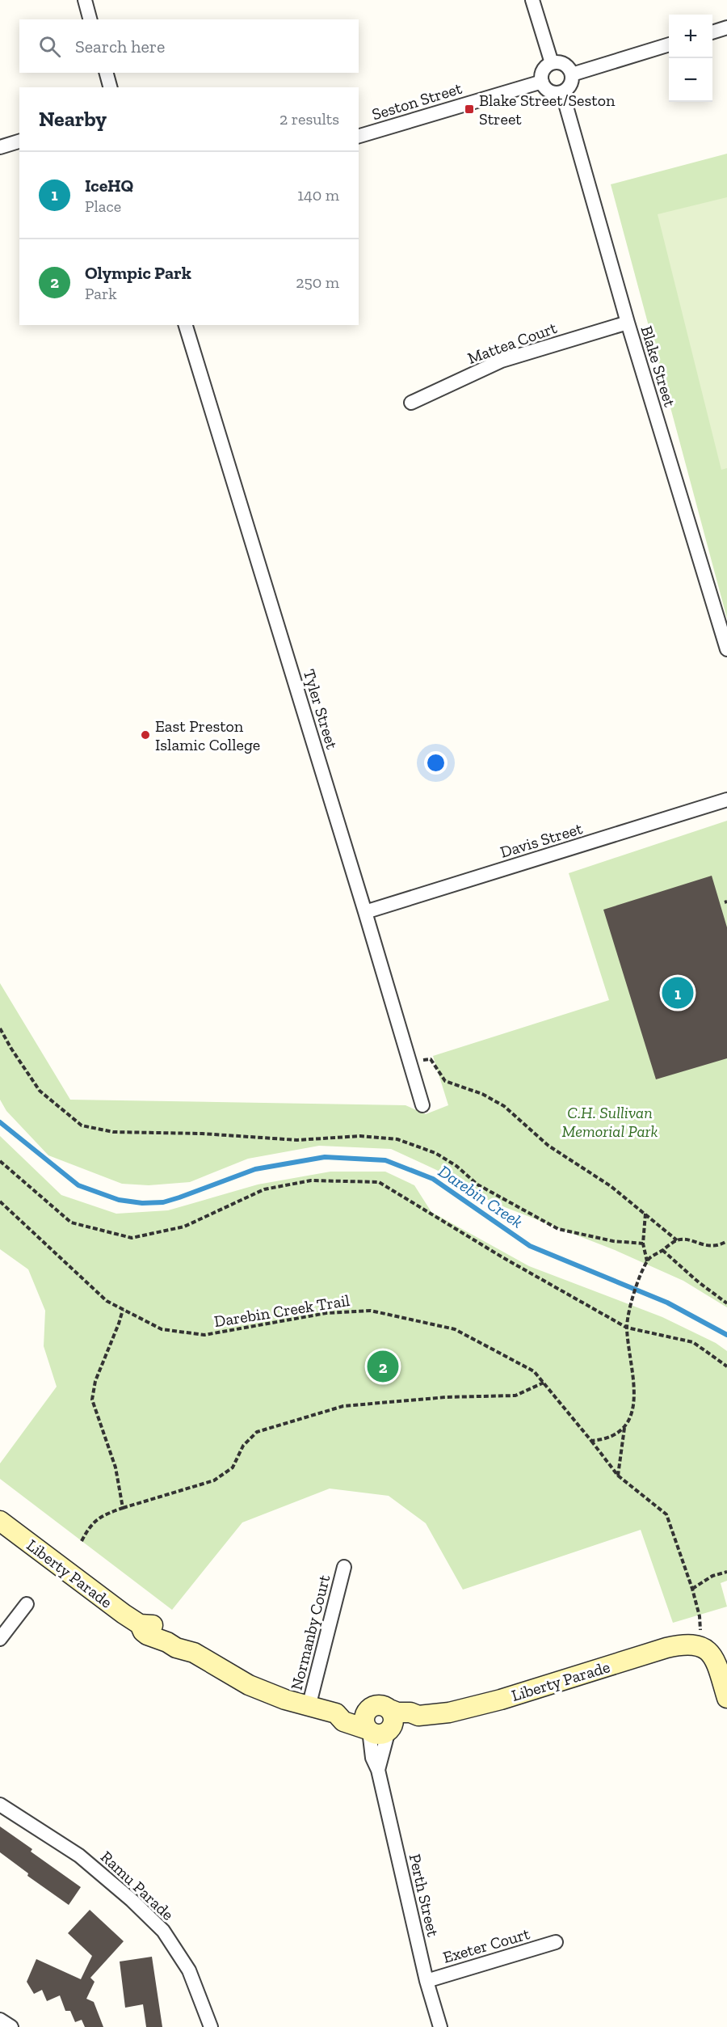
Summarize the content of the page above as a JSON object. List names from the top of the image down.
{
  "streets": {
    "street": [
      "Seston Street",
      "Mattea Court",
      "Blake Street",
      "Tyler Street",
      "Davis Street",
      "Liberty Parade",
      "Normanby Court",
      "Ramu Parade",
      "Perth Street",
      "Exeter Court"
    ],
    "path": ["Darebin Creek Trail"]
  },
  "crossings": [
    ["Seston Street", "Blake Street"],
    ["Mattea Court", "Blake Street"],
    ["Tyler Street", "Davis Street"],
    ["Darebin Creek Trail", "Liberty Parade"],
    ["Liberty Parade", "Normanby Court"],
    ["Liberty Parade", "Perth Street"],
    ["Perth Street", "Exeter Court"]
  ],
  "water": ["Darebin Creek"],
  "parks": ["C.H. Sullivan Memorial Park"],
  "places": {
    "transit": ["Blake Street/Seston Street"],
    "other": ["East Preston Islamic College"]
  },
  "page": {
    "map_buttons": ["+", "−"],
    "search": "Search here",
    "heading": ["Nearby", "2 results"],
    "list": [
      {
        "mark": "1",
        "name": "IceHQ",
        "note": "Place",
        "value": "140 m"
      },
      {
        "mark": "2",
        "name": "Olympic Park",
        "note": "Park",
        "value": "250 m"
      }
    ],
    "pins": ["1", "2"]
  }
}
